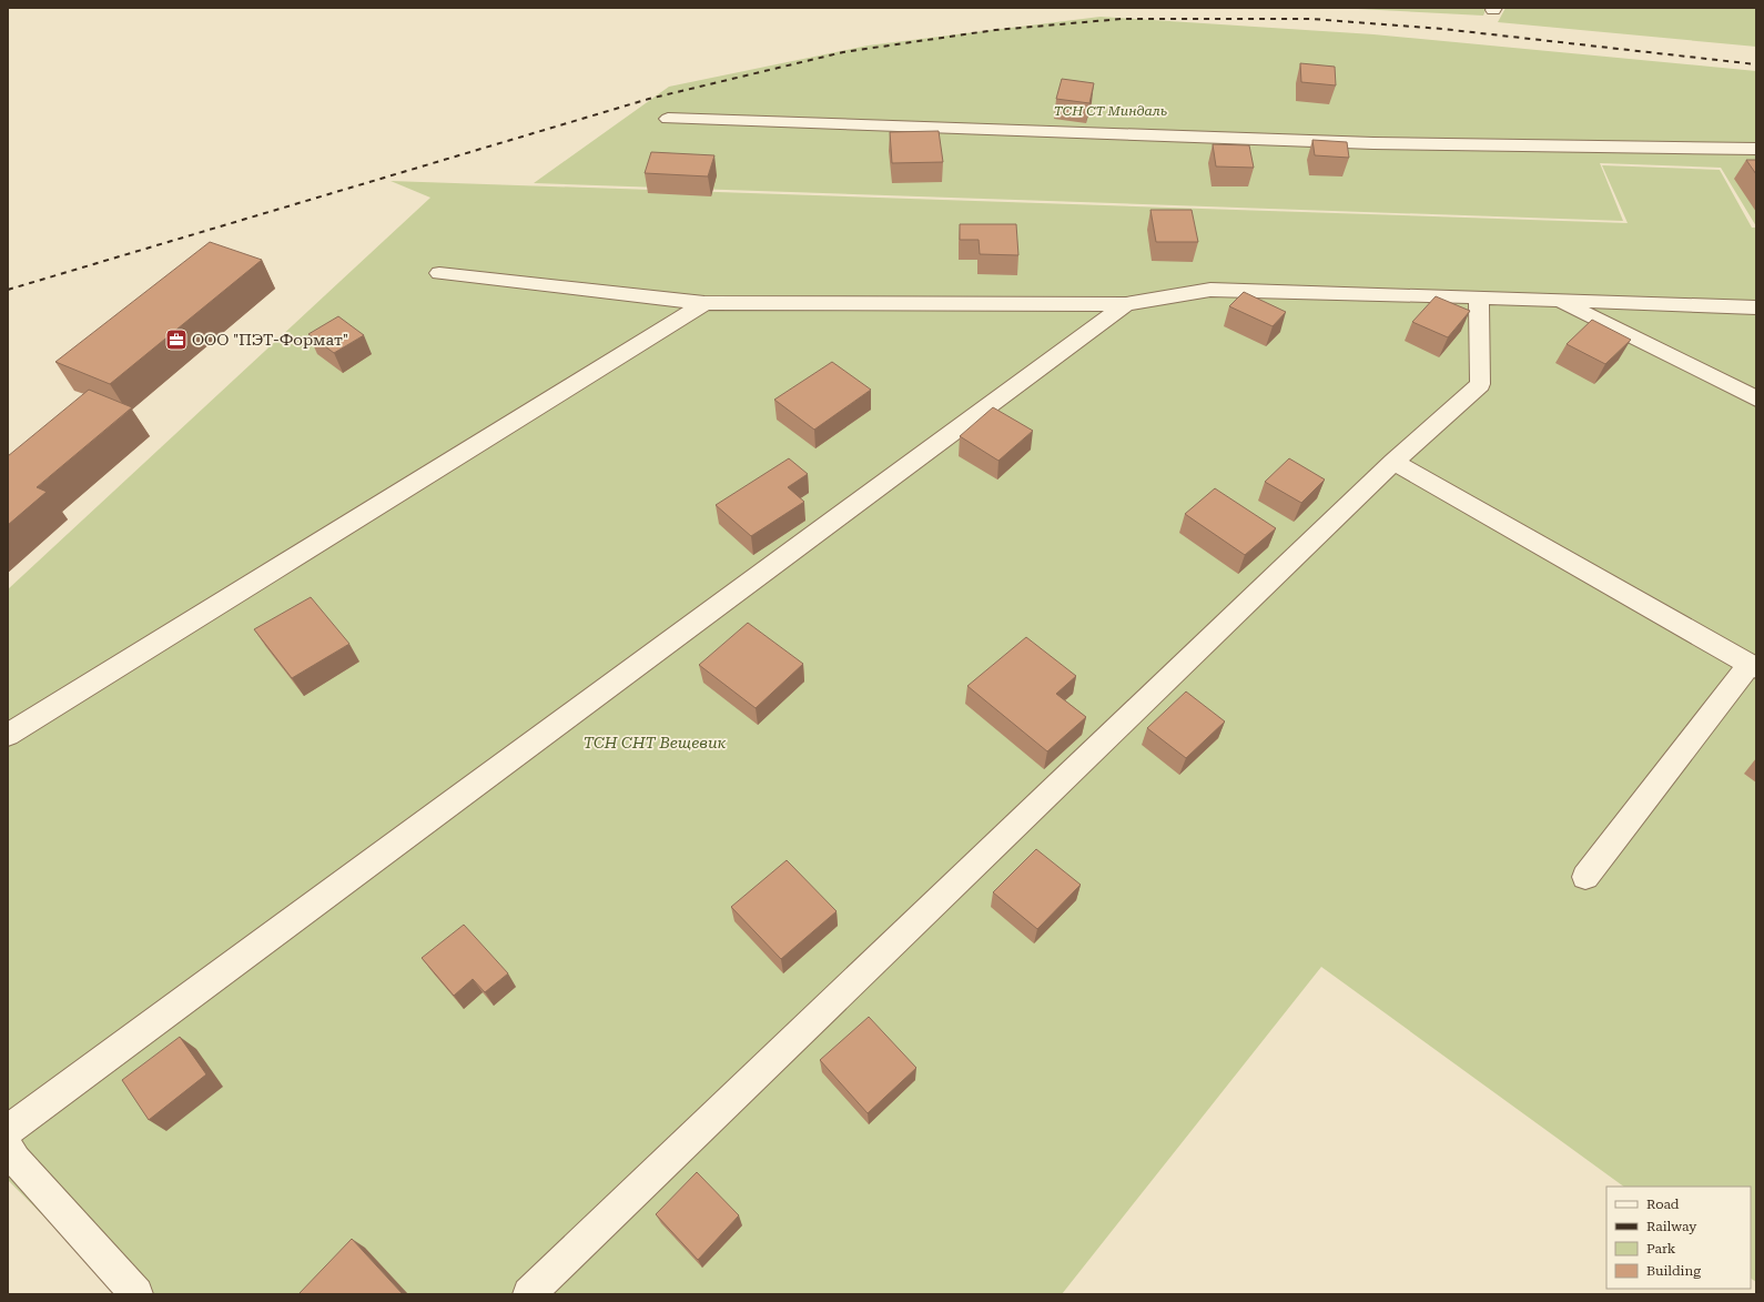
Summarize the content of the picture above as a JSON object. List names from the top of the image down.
{
  "parks": ["ТСН СТ Миндаль", "ТСН СНТ Вещевик"],
  "places": {
    "office": ["ООО \"ПЭТ-Формат\""]
  },
  "legend": [
    "Road",
    "Railway",
    "Park",
    "Building"
  ]
}
